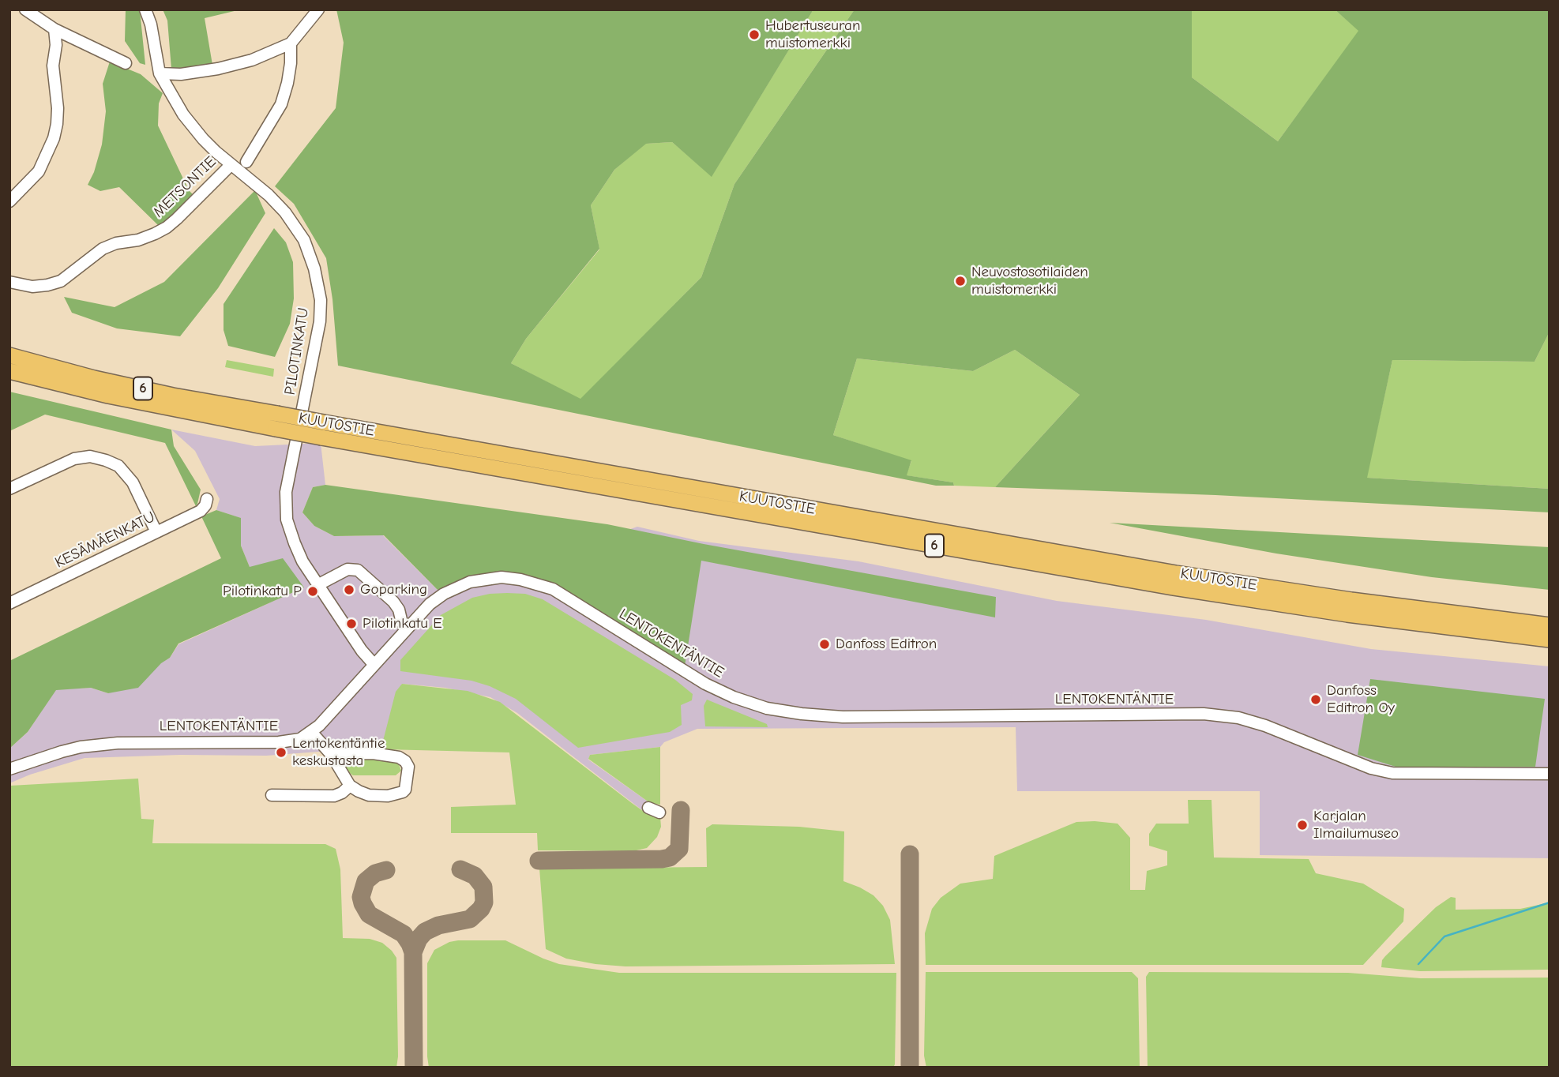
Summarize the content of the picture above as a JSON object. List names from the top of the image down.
{
  "streets": {
    "highway": ["6", "KUUTOSTIE"],
    "street": [
      "METSONTIE",
      "PILOTINKATU",
      "KESÄMÄENKATU",
      "LENTOKENTÄNTIE"
    ]
  },
  "crossings": [
    ["METSONTIE", "PILOTINKATU"],
    ["PILOTINKATU", "LENTOKENTÄNTIE"]
  ],
  "places": [
    "Hubertuseuran muistomerkki",
    "Neuvostosotilaiden muistomerkki",
    "Goparking",
    "Pilotinkatu P",
    "Pilotinkatu E",
    "Danfoss Editron",
    "Danfoss Editron Oy",
    "Lentokentäntie keskustasta",
    "Karjalan Ilmailumuseo"
  ]
}
